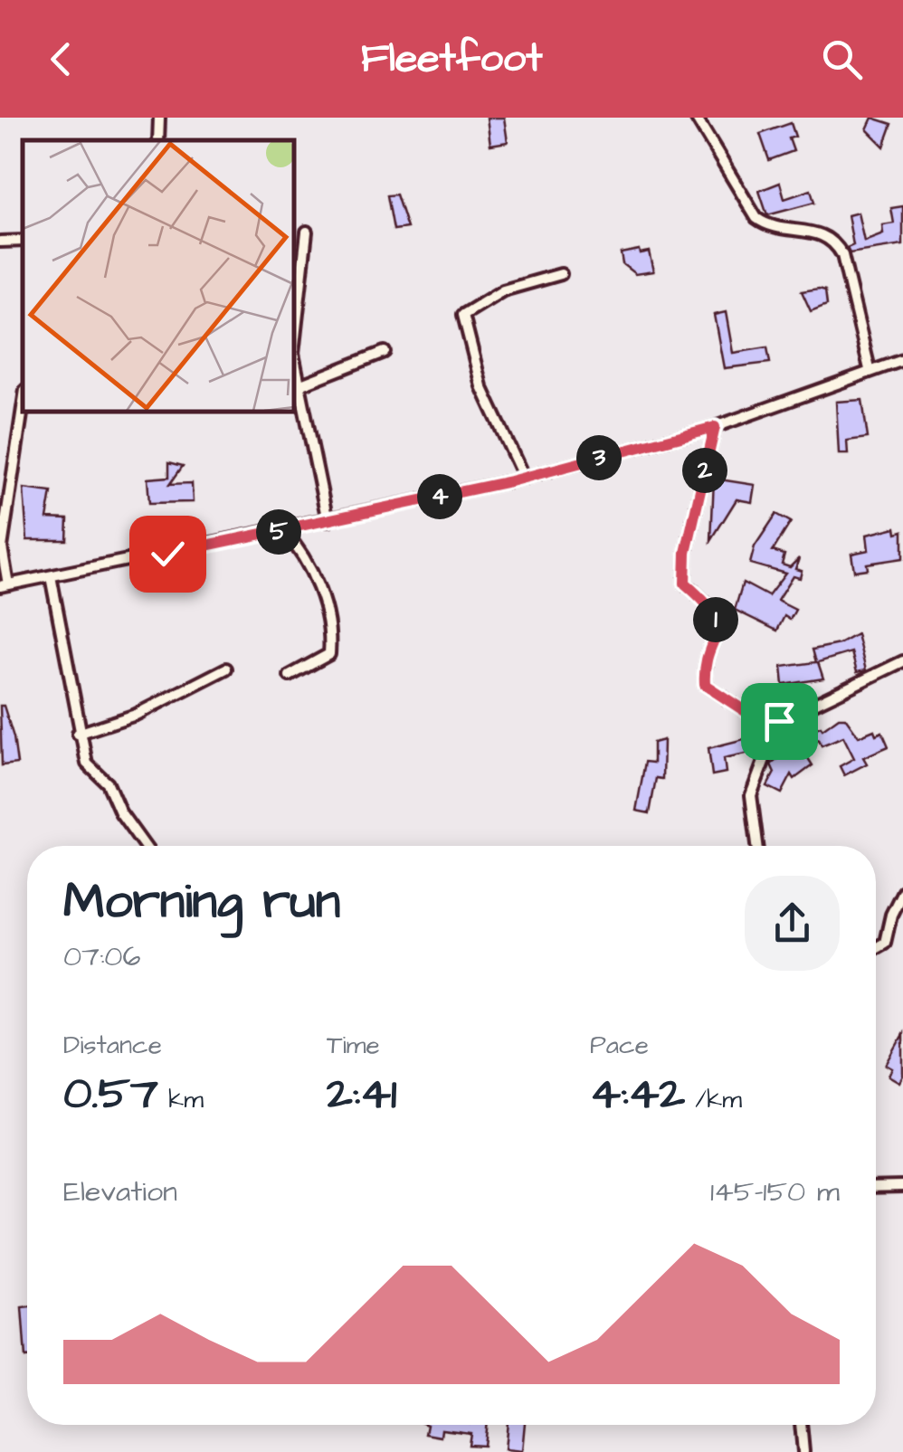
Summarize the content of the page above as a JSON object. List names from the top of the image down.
{
  "page": {
    "header": "Fleetfoot",
    "pins": [
      "3",
      "2",
      "4",
      "5",
      "1"
    ],
    "heading": ["Morning run", "07:06"],
    "stats": [
      ["Distance", "0.57 km"],
      ["Time", "2:41"],
      ["Pace", "4:42 /km"]
    ],
    "chart": ["Elevation", "145–150 m"]
  }
}
